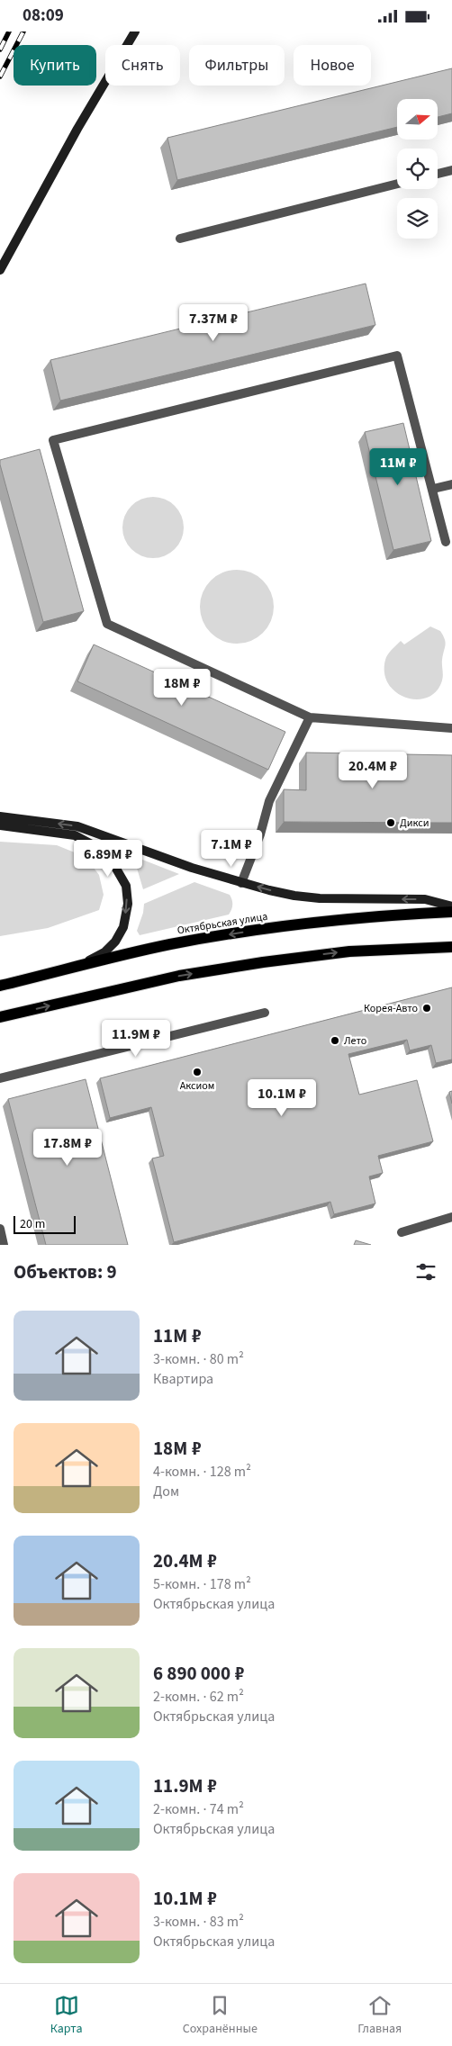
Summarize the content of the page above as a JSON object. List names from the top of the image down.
{
  "streets": {
    "main road": ["Октябрьская улица"]
  },
  "places": [
    "Дикси",
    "Корея-Авто",
    "Лето",
    "Аксиом"
  ],
  "scale_bar": "20 m",
  "north": "right",
  "page": {
    "status": "08:09",
    "chip": [
      "Купить",
      "Снять",
      "Фильтры",
      "Новое"
    ],
    "price": [
      "7.37M ₽",
      "11M ₽",
      "18M ₽",
      "20.4M ₽",
      "7.1M ₽",
      "6.89M ₽",
      "11.9M ₽",
      "10.1M ₽",
      "17.8M ₽"
    ],
    "scale": "20 m",
    "heading": "Объектов: 9",
    "list": [
      {
        "name": "11M ₽",
        "note": "3-комн. · 80 m² · Квартира"
      },
      {
        "name": "18M ₽",
        "note": "4-комн. · 128 m² · Дом"
      },
      {
        "name": "20.4M ₽",
        "note": "5-комн. · 178 m² · Октябрьская улица"
      },
      {
        "name": "6 890 000 ₽",
        "note": "2-комн. · 62 m² · Октябрьская улица"
      },
      {
        "name": "11.9M ₽",
        "note": "2-комн. · 74 m² · Октябрьская улица"
      },
      {
        "name": "10.1M ₽",
        "note": "3-комн. · 83 m² · Октябрьская улица"
      }
    ],
    "tabs": ["Карта", "Сохранённые", "Главная"]
  }
}
